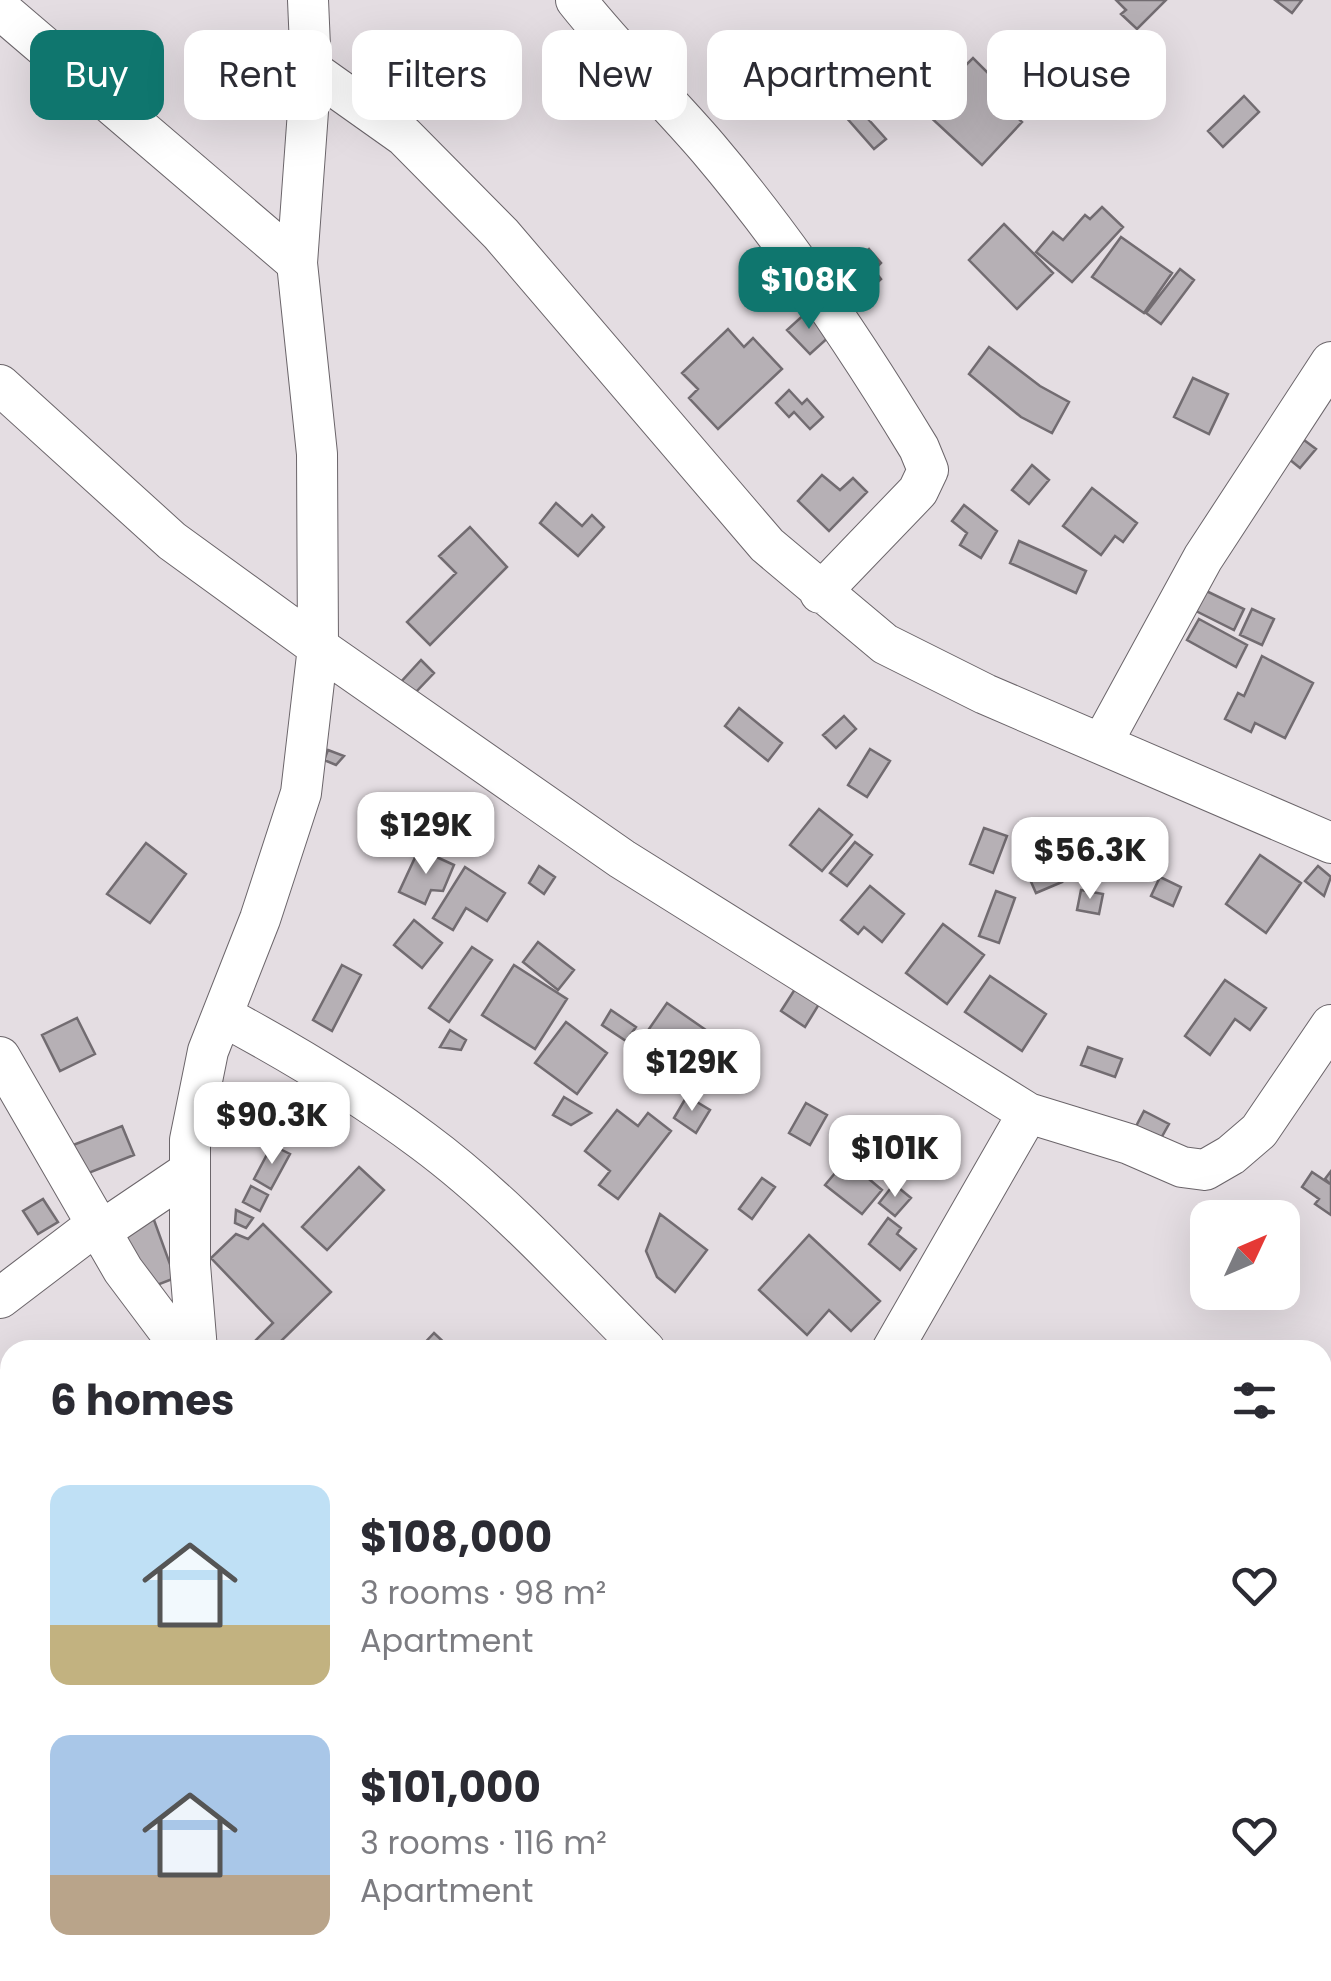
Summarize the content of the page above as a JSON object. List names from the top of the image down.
{
  "north": "top right",
  "page": {
    "chip": [
      "Buy",
      "Rent",
      "Filters",
      "New",
      "Apartment",
      "House"
    ],
    "price": [
      "$108K",
      "$129K",
      "$56.3K",
      "$129K",
      "$90.3K",
      "$101K"
    ],
    "heading": "6 homes",
    "list": [
      {
        "name": "$108,000",
        "note": "3 rooms · 98 m² · Apartment"
      },
      {
        "name": "$101,000",
        "note": "3 rooms · 116 m² · Apartment"
      }
    ]
  }
}
